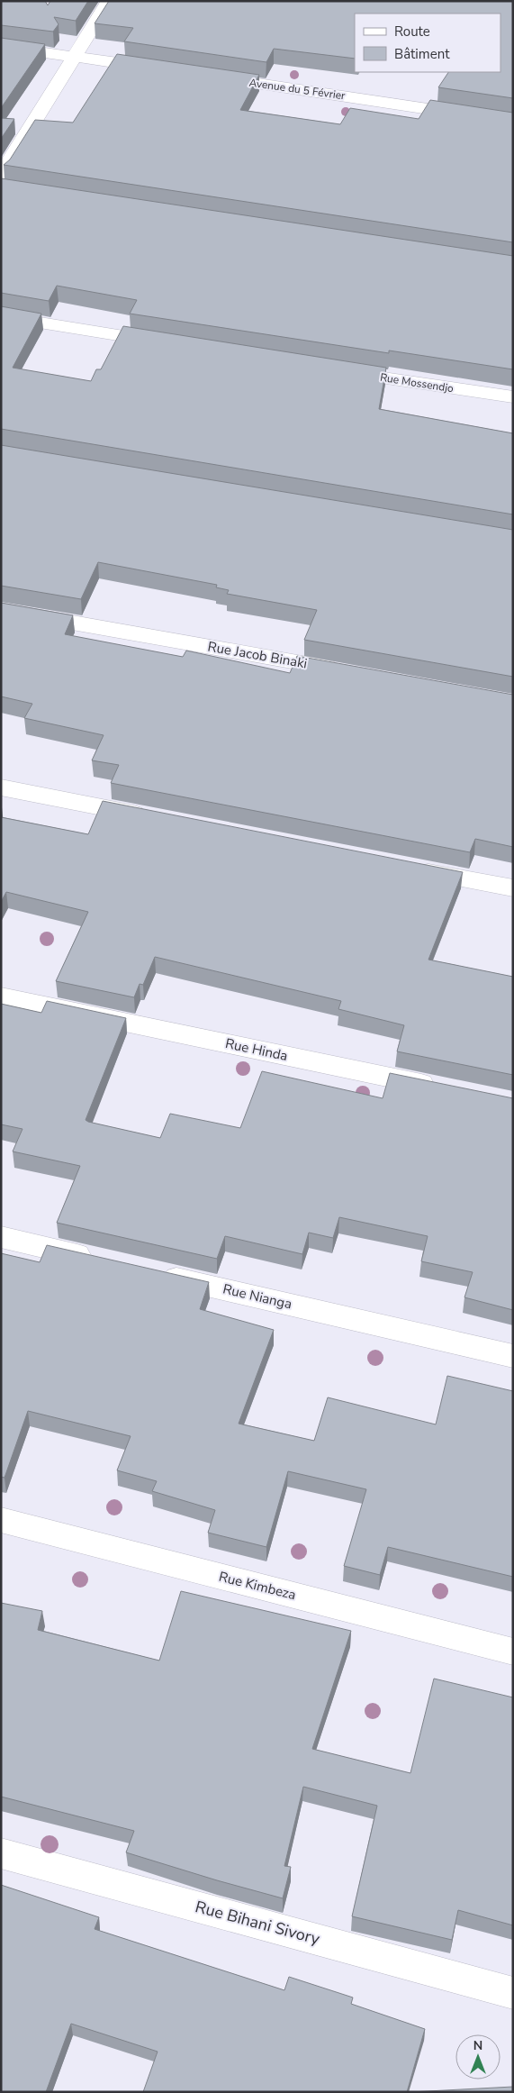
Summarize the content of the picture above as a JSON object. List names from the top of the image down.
{
  "streets": {
    "street": [
      "Avenue du 5 Février",
      "Rue Mossendjo",
      "Rue Jacob Binaki",
      "Rue Hinda",
      "Rue Nianga",
      "Rue Kimbeza",
      "Rue Bihani Sivory"
    ]
  },
  "legend": ["Route", "Bâtiment"],
  "north": "top"
}
